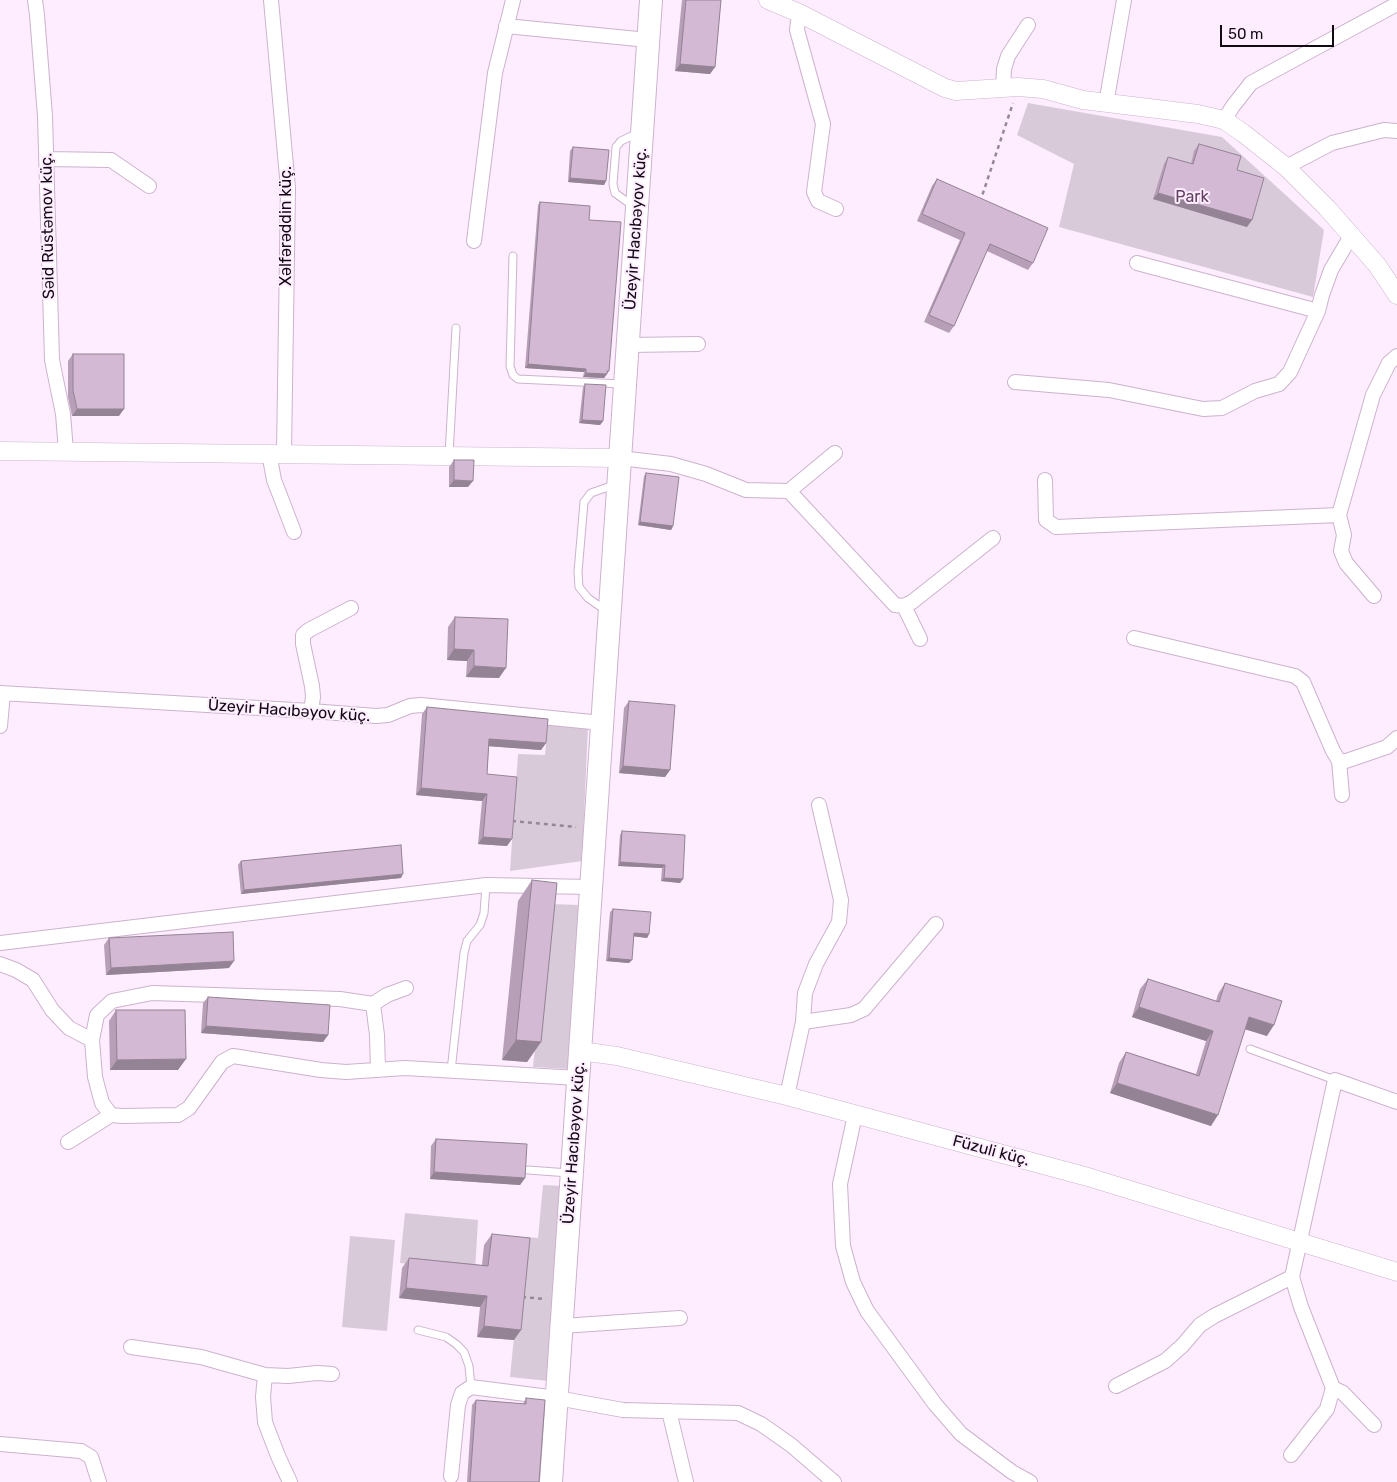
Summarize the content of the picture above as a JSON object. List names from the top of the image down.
{
  "streets": {
    "main road": ["Üzeyir Hacıbəyov küç."],
    "street": ["Səid Rüstəmov küç.", "Xəlfərəddin küç.", "Füzuli küç."]
  },
  "crossings": [
    ["Üzeyir Hacıbəyov küç.", "Füzuli küç."]
  ],
  "parks": ["Park"],
  "scale_bar": "50 m"
}
